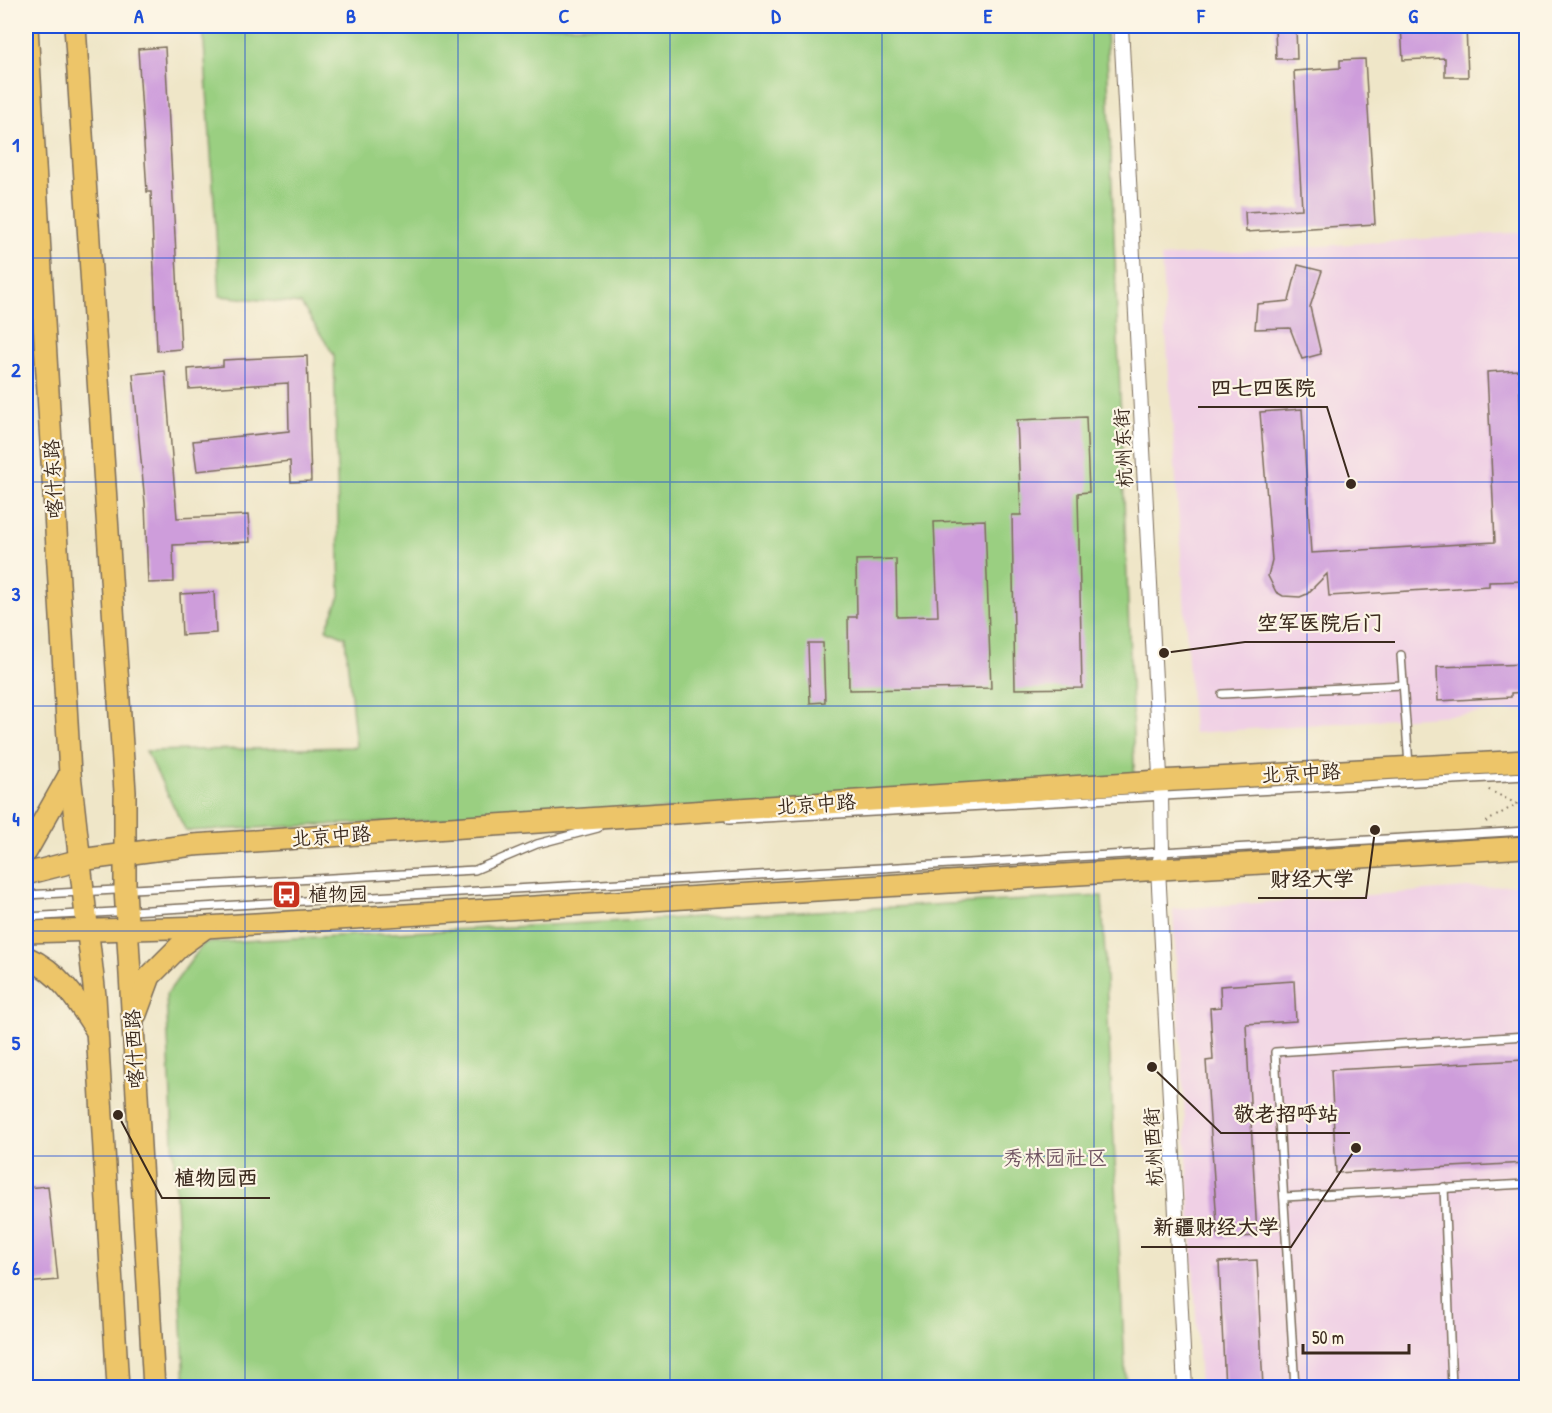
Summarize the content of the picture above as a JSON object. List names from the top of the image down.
{
  "streets": {
    "main road": ["喀什东路", "北京中路", "喀什西路"],
    "street": ["杭州东街", "杭州西街"]
  },
  "crossings": [
    ["杭州东街", "北京中路"],
    ["杭州东街", "杭州西街"],
    ["喀什东路", "北京中路"],
    ["喀什东路", "喀什西路"],
    ["北京中路", "喀什西路"]
  ],
  "districts": ["秀林园社区"],
  "places": {
    "other": [
      "四七四医院",
      "空军医院后门",
      "财经大学",
      "敬老招呼站",
      "植物园西",
      "新疆财经大学"
    ],
    "bus stop": ["植物园"]
  },
  "scale_bar": "50 m",
  "grid": {
    "columns": [
      "A",
      "B",
      "C",
      "D",
      "E",
      "F",
      "G"
    ],
    "rows": [
      "1",
      "2",
      "3",
      "4",
      "5",
      "6"
    ]
  }
}
